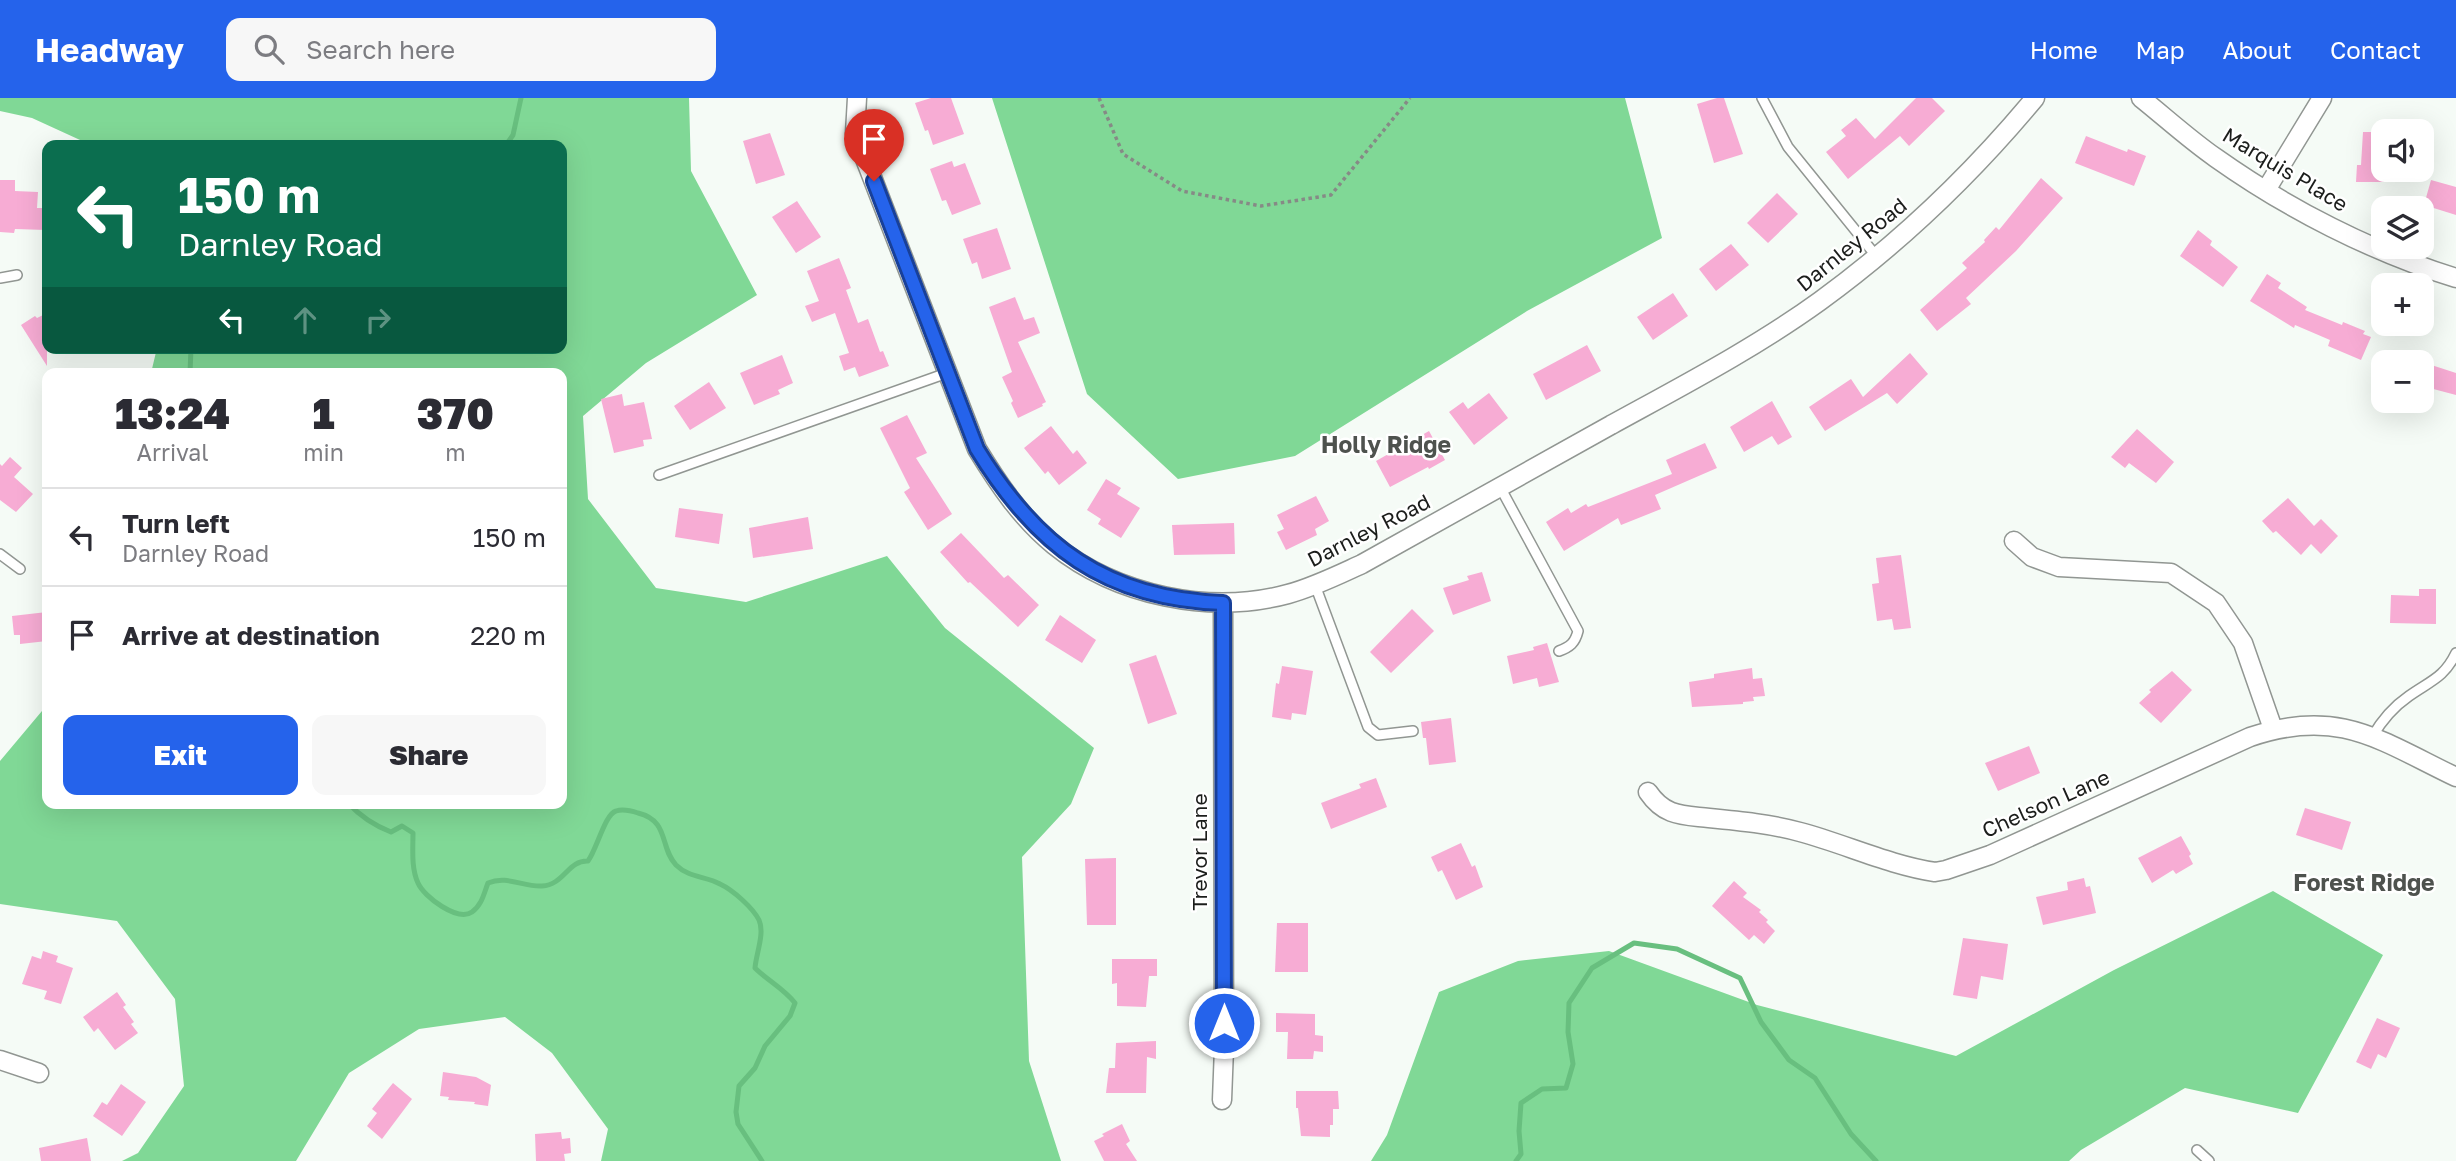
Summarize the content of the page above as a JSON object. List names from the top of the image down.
{
  "streets": {
    "street": [
      "Marquis Place",
      "Darnley Road",
      "Chelson Lane",
      "Trevor Lane"
    ]
  },
  "crossings": [
    ["Darnley Road", "Trevor Lane"]
  ],
  "districts": ["Holly Ridge", "Forest Ridge"],
  "page": {
    "header": "Headway",
    "search": "Search here",
    "nav": [
      "Home",
      "Map",
      "About",
      "Contact"
    ],
    "map_buttons": ["+", "−"],
    "turn": ["150 m", "Darnley Road"],
    "eta": [
      "13:24",
      "Arrival",
      "1",
      "min",
      "370",
      "m"
    ],
    "list": [
      {
        "name": "Turn left",
        "note": "Darnley Road",
        "value": "150 m"
      },
      {
        "name": "Arrive at destination",
        "value": "220 m"
      }
    ],
    "buttons": ["Exit", "Share"]
  }
}
